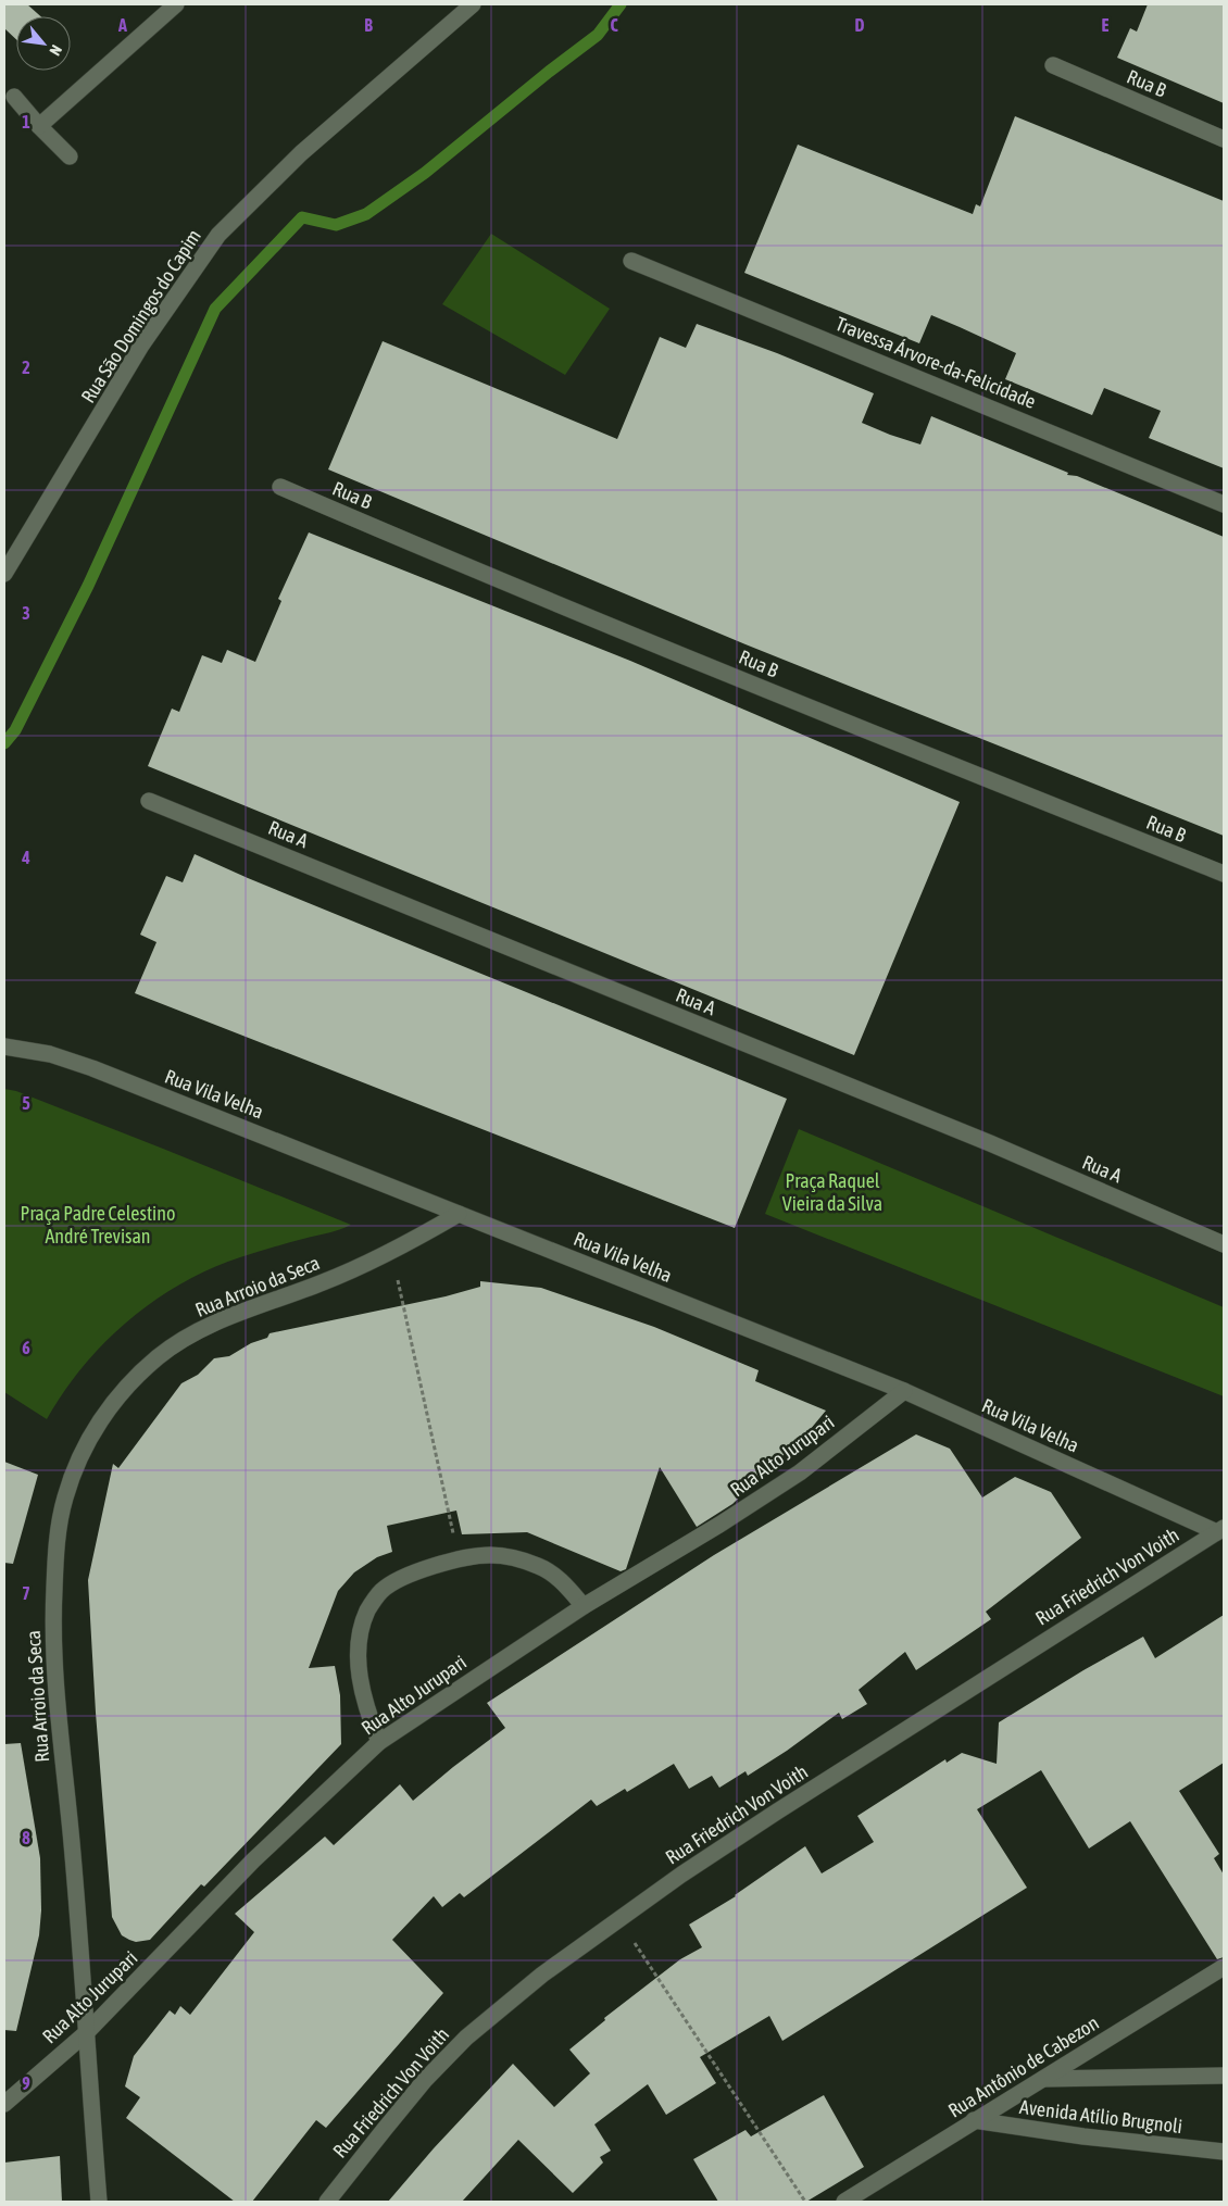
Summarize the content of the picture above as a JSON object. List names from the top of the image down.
{
  "streets": {
    "street": [
      "Rua B",
      "Rua São Domingos do Capim",
      "Travessa Árvore-da-Felicidade",
      "Rua A",
      "Rua Vila Velha",
      "Rua Arroio da Seca",
      "Rua Alto Jurupari",
      "Rua Friedrich Von Voith",
      "Rua Antônio de Cabezon",
      "Avenida Atílio Brugnoli"
    ]
  },
  "crossings": [
    ["Rua Vila Velha", "Rua Arroio da Seca"],
    ["Rua Vila Velha", "Rua Alto Jurupari"],
    ["Rua Vila Velha", "Rua Friedrich Von Voith"],
    ["Rua Arroio da Seca", "Rua Alto Jurupari"],
    ["Rua Antônio de Cabezon", "Avenida Atílio Brugnoli"]
  ],
  "parks": ["Praça Raquel Vieira da Silva", "Praça Padre Celestino André Trevisan"],
  "north": "bottom right",
  "grid": {
    "columns": [
      "A",
      "B",
      "C",
      "D",
      "E"
    ],
    "rows": [
      "1",
      "2",
      "3",
      "4",
      "5",
      "6",
      "7",
      "8",
      "9"
    ]
  }
}
